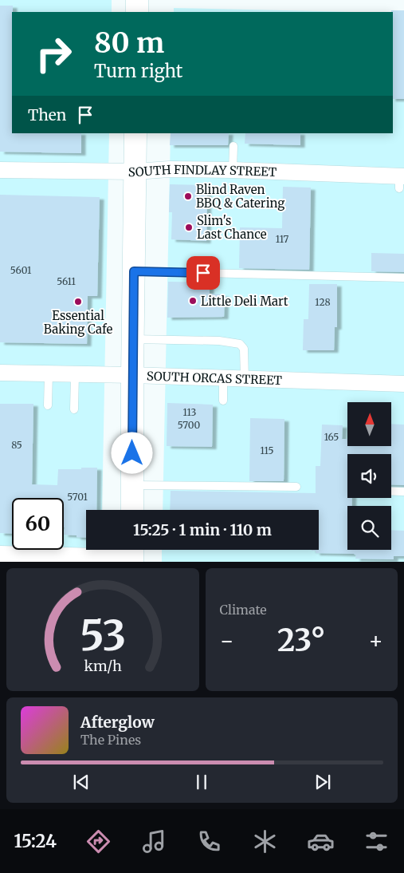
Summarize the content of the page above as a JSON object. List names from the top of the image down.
{
  "streets": {
    "street": ["SOUTH FINDLAY STREET", "SOUTH ORCAS STREET"]
  },
  "places": [
    "Blind Raven BBQ & Catering",
    "Slim's Last Chance",
    "Little Deli Mart",
    "Essential Baking Cafe"
  ],
  "house_numbers": [
    "117",
    "5601",
    "5611",
    "128",
    "113",
    "5700",
    "165",
    "85",
    "115",
    "5701"
  ],
  "north": "top",
  "page": {
    "turn": ["80 m", "Turn right"],
    "then": "Then",
    "limit": "60",
    "trip": "15:25 · 1 min · 110 m",
    "tile": "Climate",
    "heat": ["−", "23°", "+"],
    "song": ["Afterglow", "The Pines"],
    "tabs": "15:24",
    "gauge": ["53", "km/h"]
  }
}
